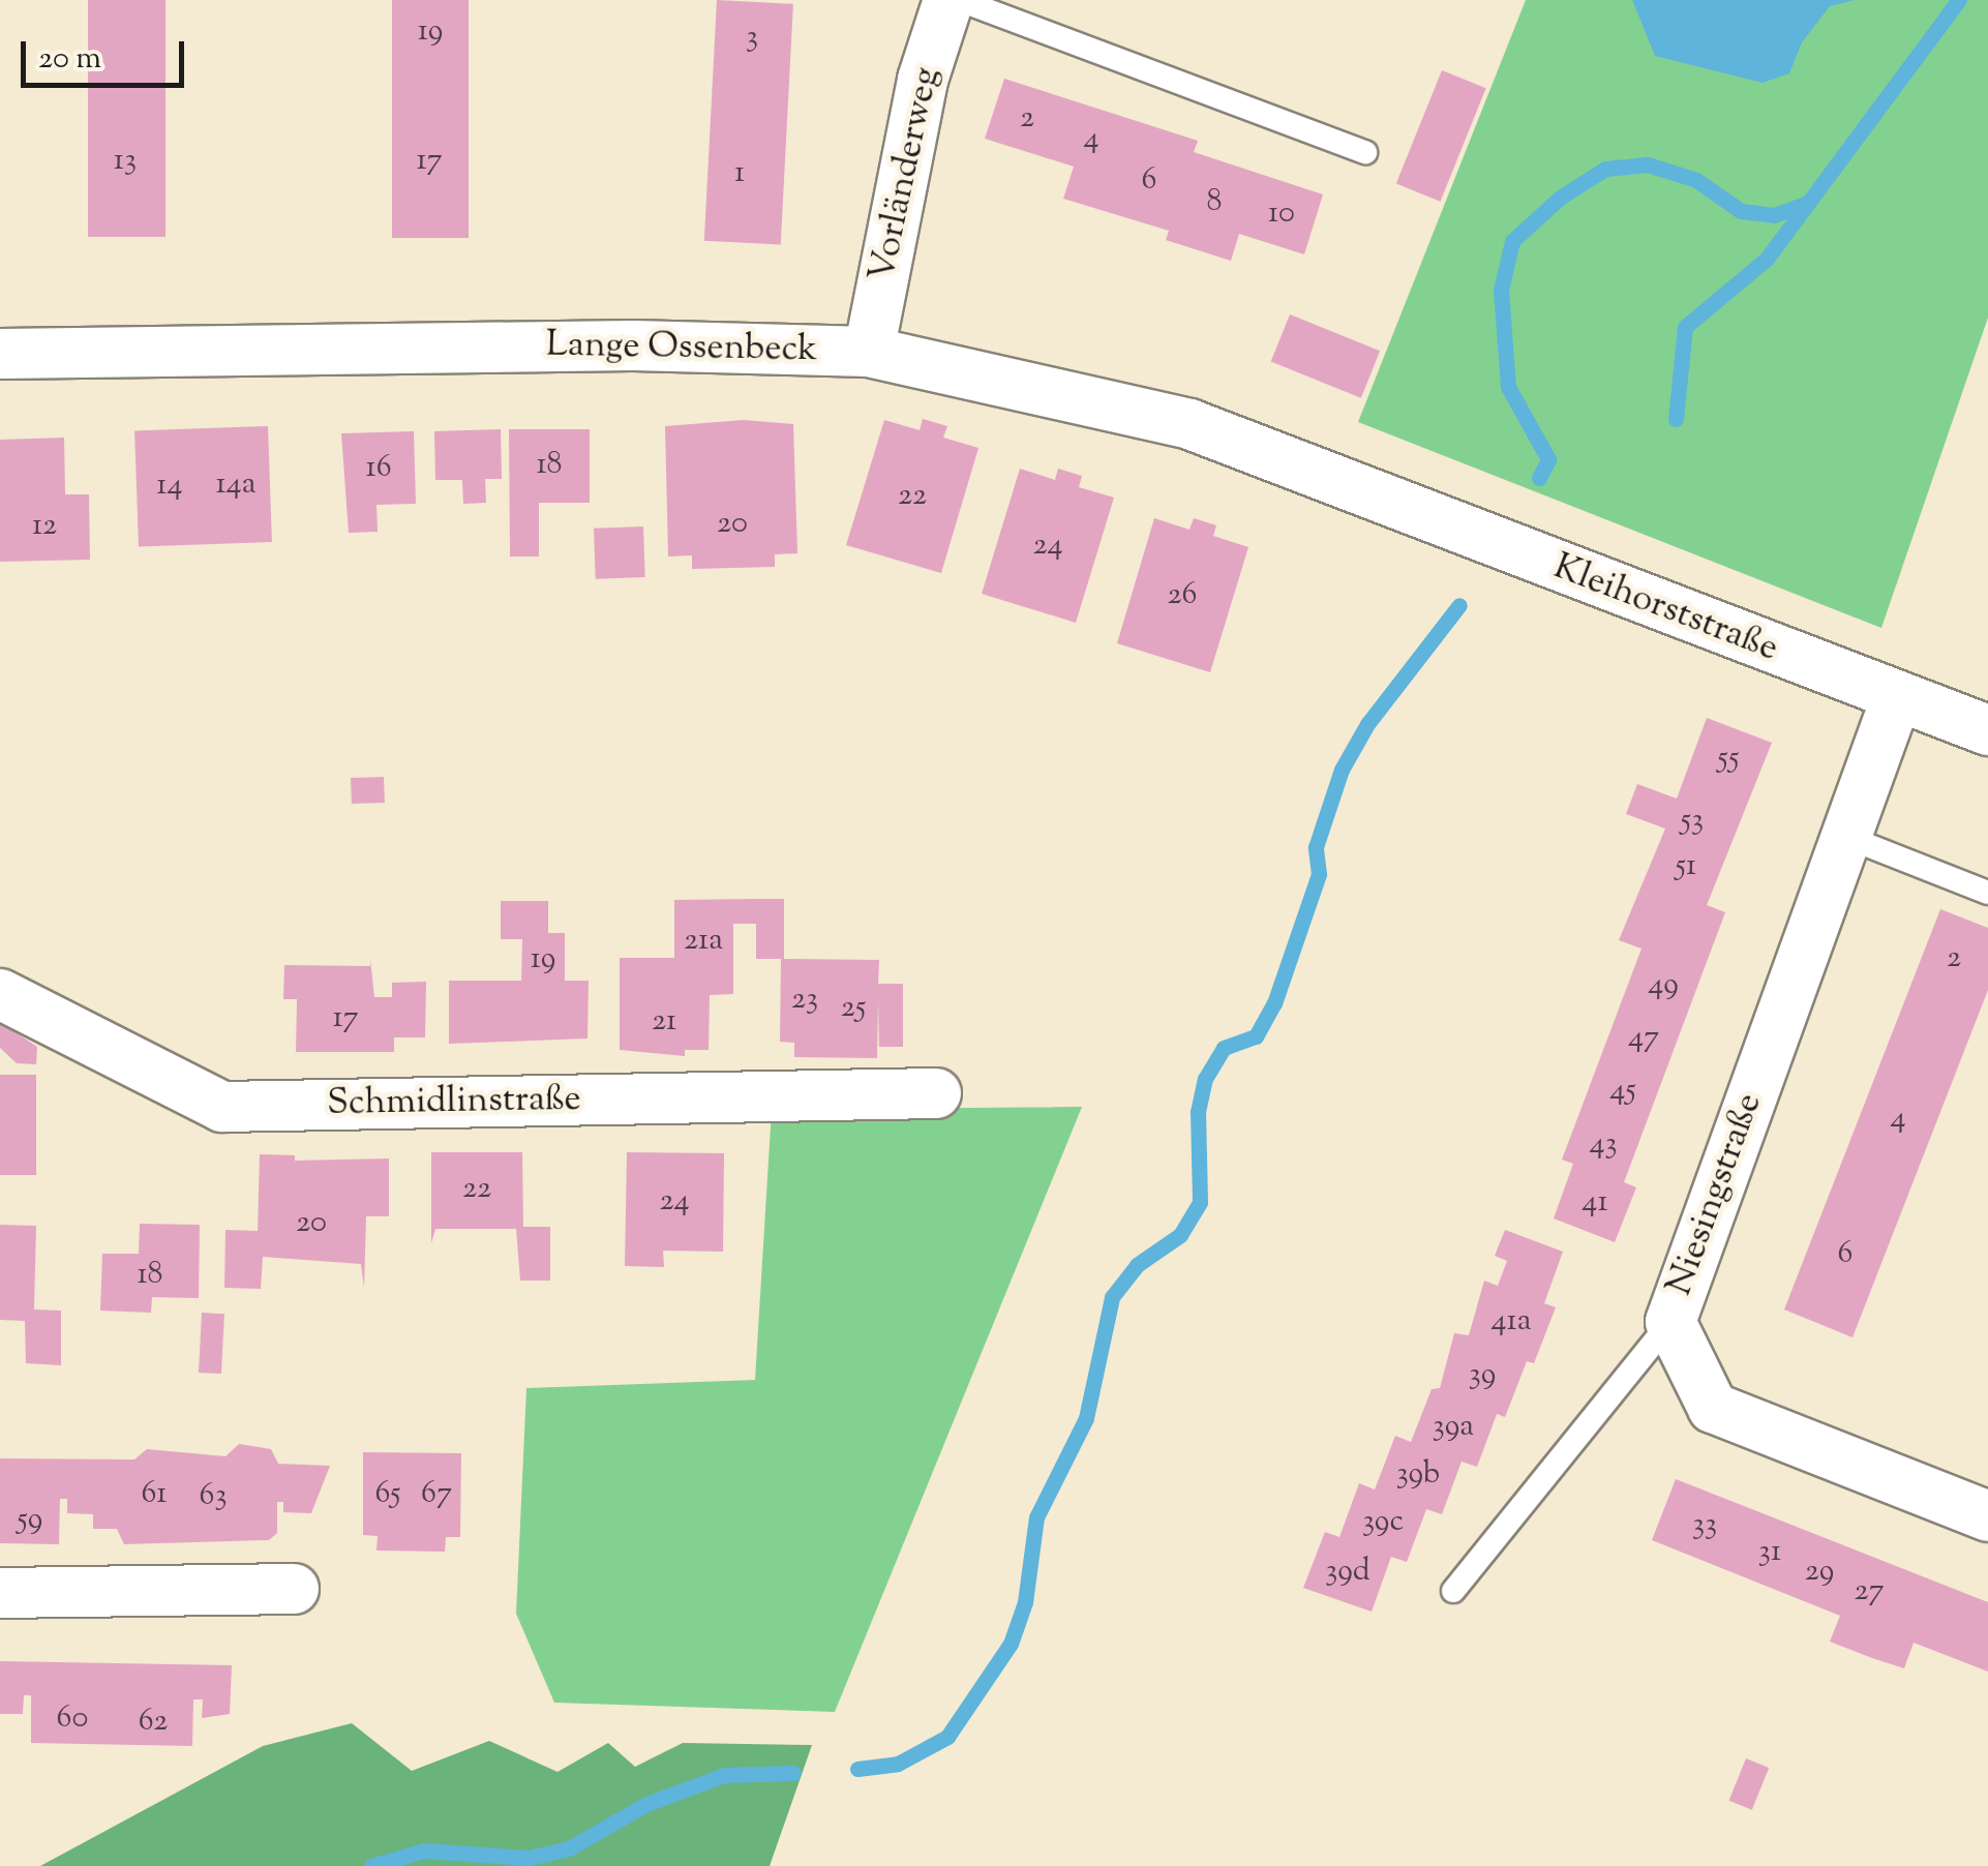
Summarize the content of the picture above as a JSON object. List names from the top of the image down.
{
  "streets": {
    "street": [
      "Vorländerweg",
      "Lange Ossenbeck",
      "Kleihorststraße",
      "Schmidlinstraße",
      "Niesingstraße"
    ]
  },
  "crossings": [
    ["Vorländerweg", "Lange Ossenbeck"],
    ["Lange Ossenbeck", "Kleihorststraße"],
    ["Kleihorststraße", "Niesingstraße"]
  ],
  "house_numbers": [
    "19",
    "3",
    "2",
    "4",
    "13",
    "17",
    "1",
    "6",
    "8",
    "10",
    "18",
    "16",
    "14a",
    "14",
    "22",
    "20",
    "12",
    "24",
    "26",
    "55",
    "53",
    "51",
    "21a",
    "2",
    "19",
    "49",
    "23",
    "25",
    "17",
    "21",
    "47",
    "45",
    "4",
    "43",
    "22",
    "24",
    "41",
    "20",
    "6",
    "18",
    "41a",
    "39",
    "39a",
    "39b",
    "61",
    "65",
    "67",
    "63",
    "59",
    "39c",
    "33",
    "31",
    "39d",
    "29",
    "27",
    "60",
    "62"
  ],
  "scale_bar": "20 m"
}
